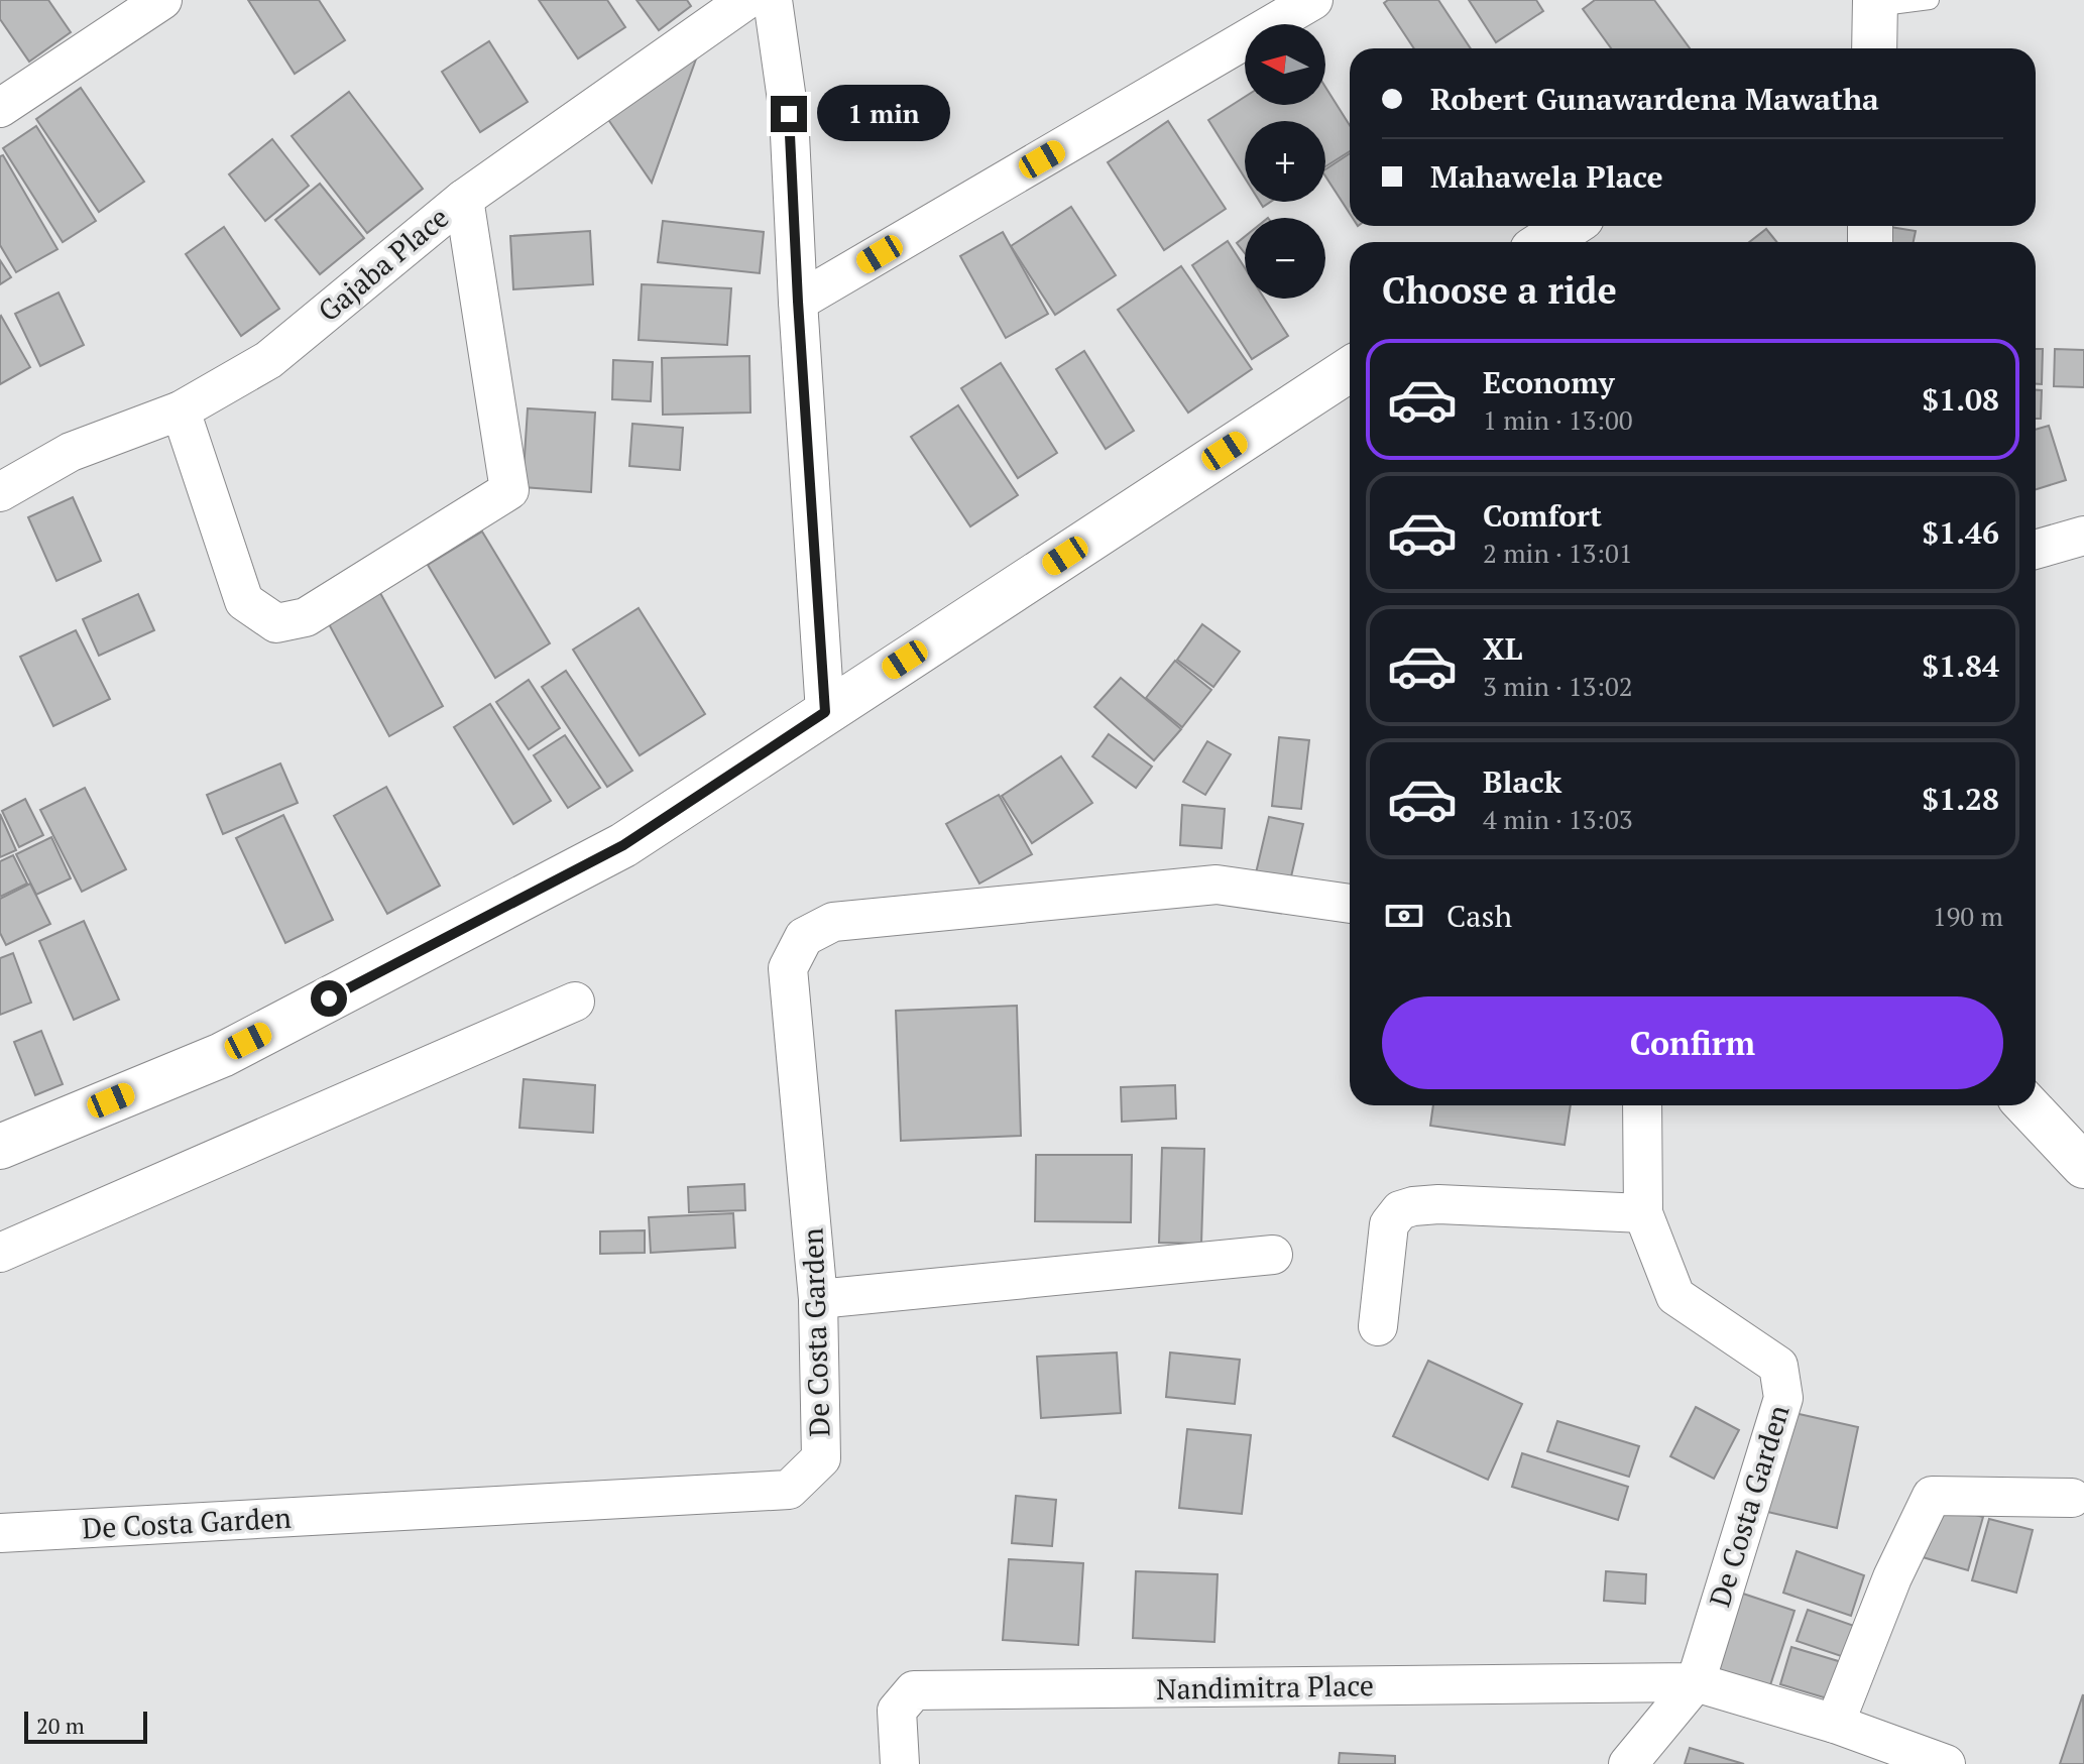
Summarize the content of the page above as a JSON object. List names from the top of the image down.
{
  "streets": {
    "street": ["Gajaba Place", "De Costa Garden", "Nandimitra Place"]
  },
  "crossings": [
    ["De Costa Garden", "Nandimitra Place"]
  ],
  "scale_bar": "20 m",
  "north": "left",
  "page": {
    "map_buttons": ["+", "−"],
    "banner": ["Robert Gunawardena Mawatha", "Mahawela Place"],
    "bubble": "1 min",
    "heading": "Choose a ride",
    "list": [
      {
        "name": "Economy",
        "note": "1 min · 13:00",
        "value": "$1.08"
      },
      {
        "name": "Comfort",
        "note": "2 min · 13:01",
        "value": "$1.46"
      },
      {
        "name": "XL",
        "note": "3 min · 13:02",
        "value": "$1.84"
      },
      {
        "name": "Black",
        "note": "4 min · 13:03",
        "value": "$1.28"
      }
    ],
    "pay": ["Cash", "190 m"],
    "buttons": "Confirm",
    "scale": "20 m"
  }
}
